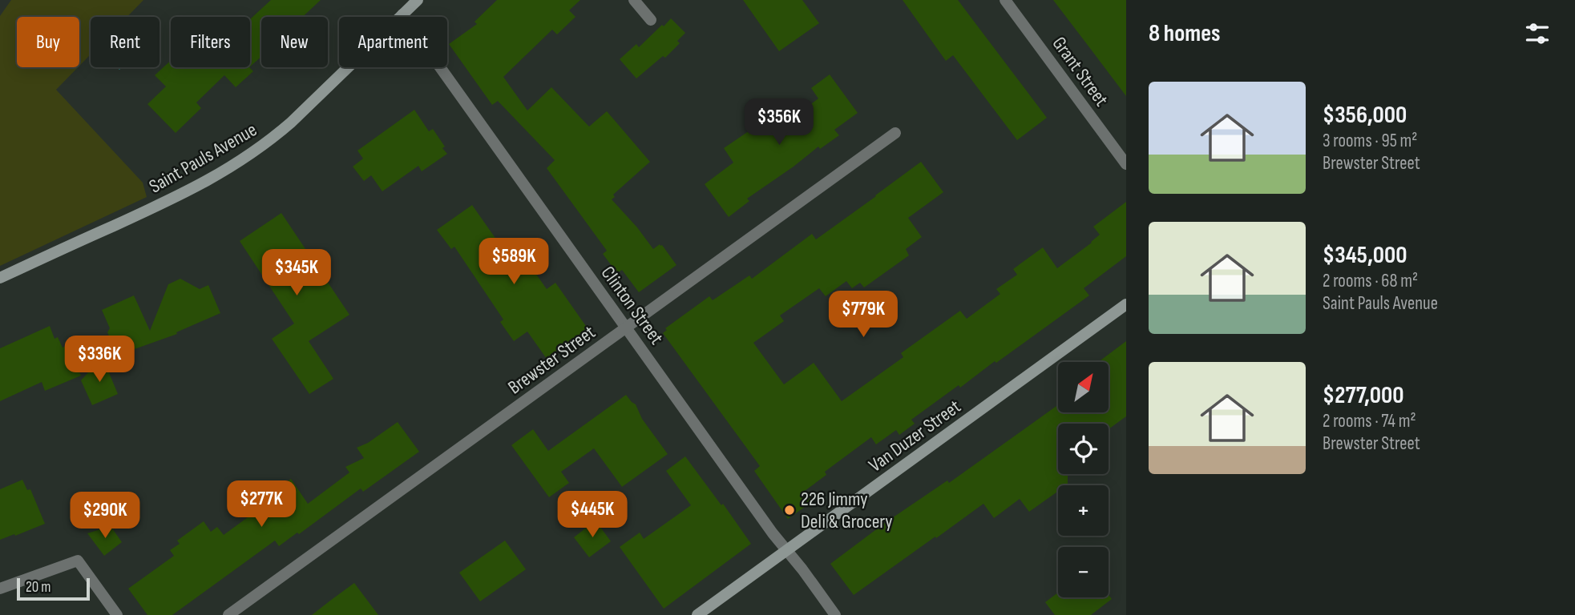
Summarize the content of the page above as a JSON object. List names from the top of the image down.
{
  "streets": {
    "main road": ["Saint Pauls Avenue", "Van Duzer Street"],
    "street": ["Grant Street", "Clinton Street", "Brewster Street"]
  },
  "crossings": [
    ["Saint Pauls Avenue", "Clinton Street"],
    ["Clinton Street", "Brewster Street"],
    ["Clinton Street", "Van Duzer Street"]
  ],
  "places": ["226 Jimmy Deli & Grocery"],
  "scale_bar": "20 m",
  "north": "top right",
  "page": {
    "heading": "8 homes",
    "chip": [
      "Buy",
      "Rent",
      "Filters",
      "New",
      "Apartment"
    ],
    "list": [
      {
        "name": "$356,000",
        "note": "3 rooms · 95 m² · Brewster Street"
      },
      {
        "name": "$345,000",
        "note": "2 rooms · 68 m² · Saint Pauls Avenue"
      },
      {
        "name": "$277,000",
        "note": "2 rooms · 74 m² · Brewster Street"
      }
    ],
    "price": [
      "$356K",
      "$589K",
      "$345K",
      "$779K",
      "$336K",
      "$277K",
      "$445K",
      "$290K"
    ],
    "map_buttons": ["+", "−"],
    "scale": "20 m"
  }
}
